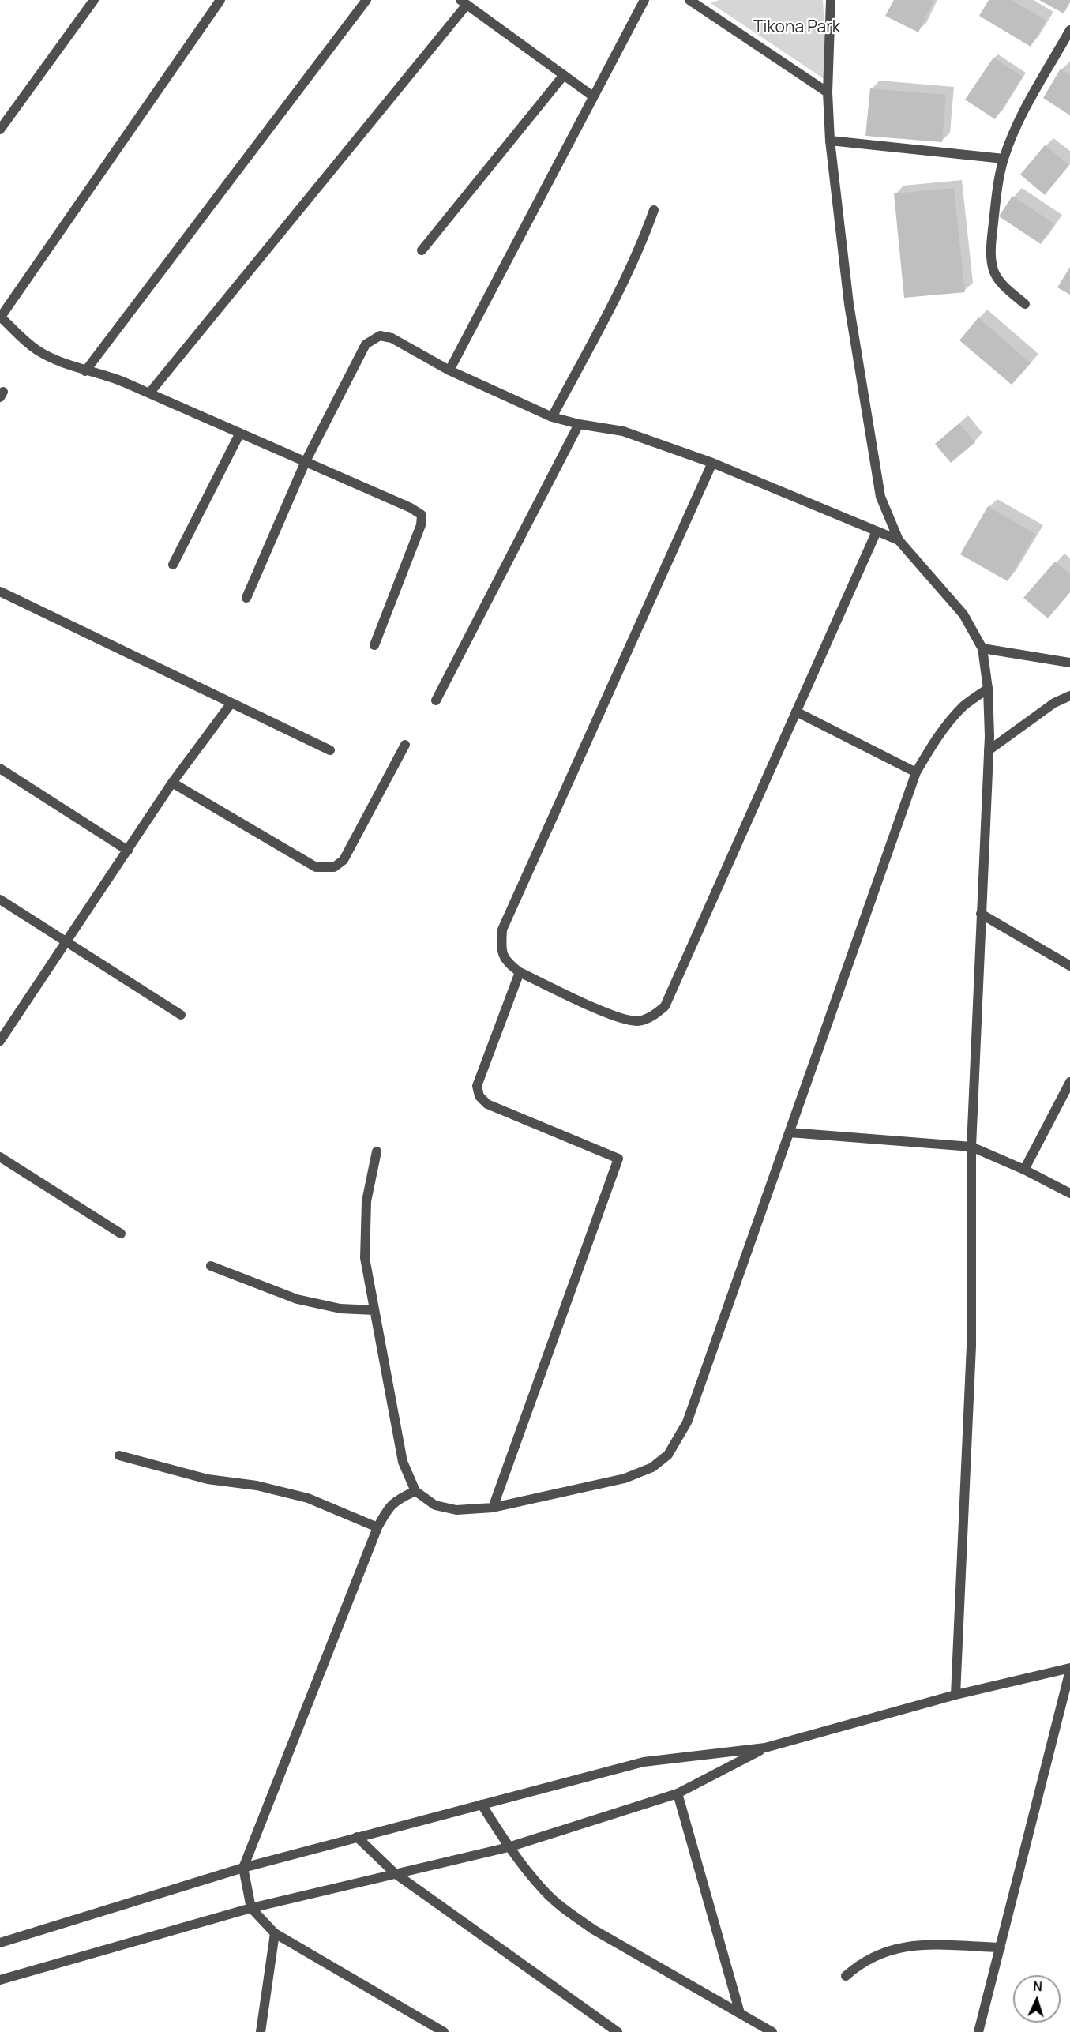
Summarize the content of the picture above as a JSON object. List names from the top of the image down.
{
  "parks": ["Tikona Park"],
  "north": "top"
}
